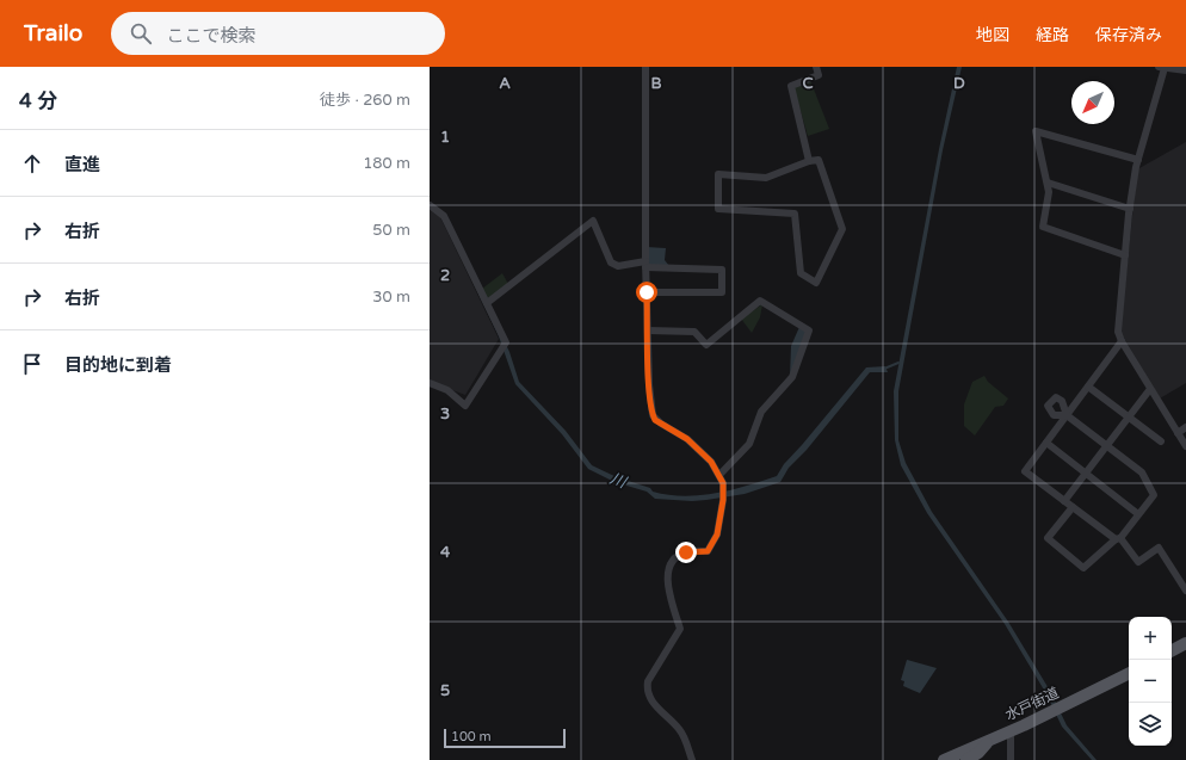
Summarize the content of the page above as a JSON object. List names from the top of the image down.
{
  "streets": {
    "main road": ["水戸街道"]
  },
  "water": ["川"],
  "scale_bar": "100 m",
  "north": "bottom left",
  "page": {
    "header": "Trailo",
    "search": "ここで検索",
    "nav": ["地図", "経路", "保存済み"],
    "heading": ["4 分", "徒歩 · 260 m"],
    "list": [
      ["直進", "180 m"],
      ["右折", "50 m"],
      ["右折", "30 m"],
      "目的地に到着"
    ],
    "map_buttons": ["+", "−"],
    "scale": "100 m"
  },
  "grid": {
    "columns": [
      "A",
      "B",
      "C",
      "D"
    ],
    "rows": [
      "1",
      "2",
      "3",
      "4",
      "5"
    ]
  }
}
